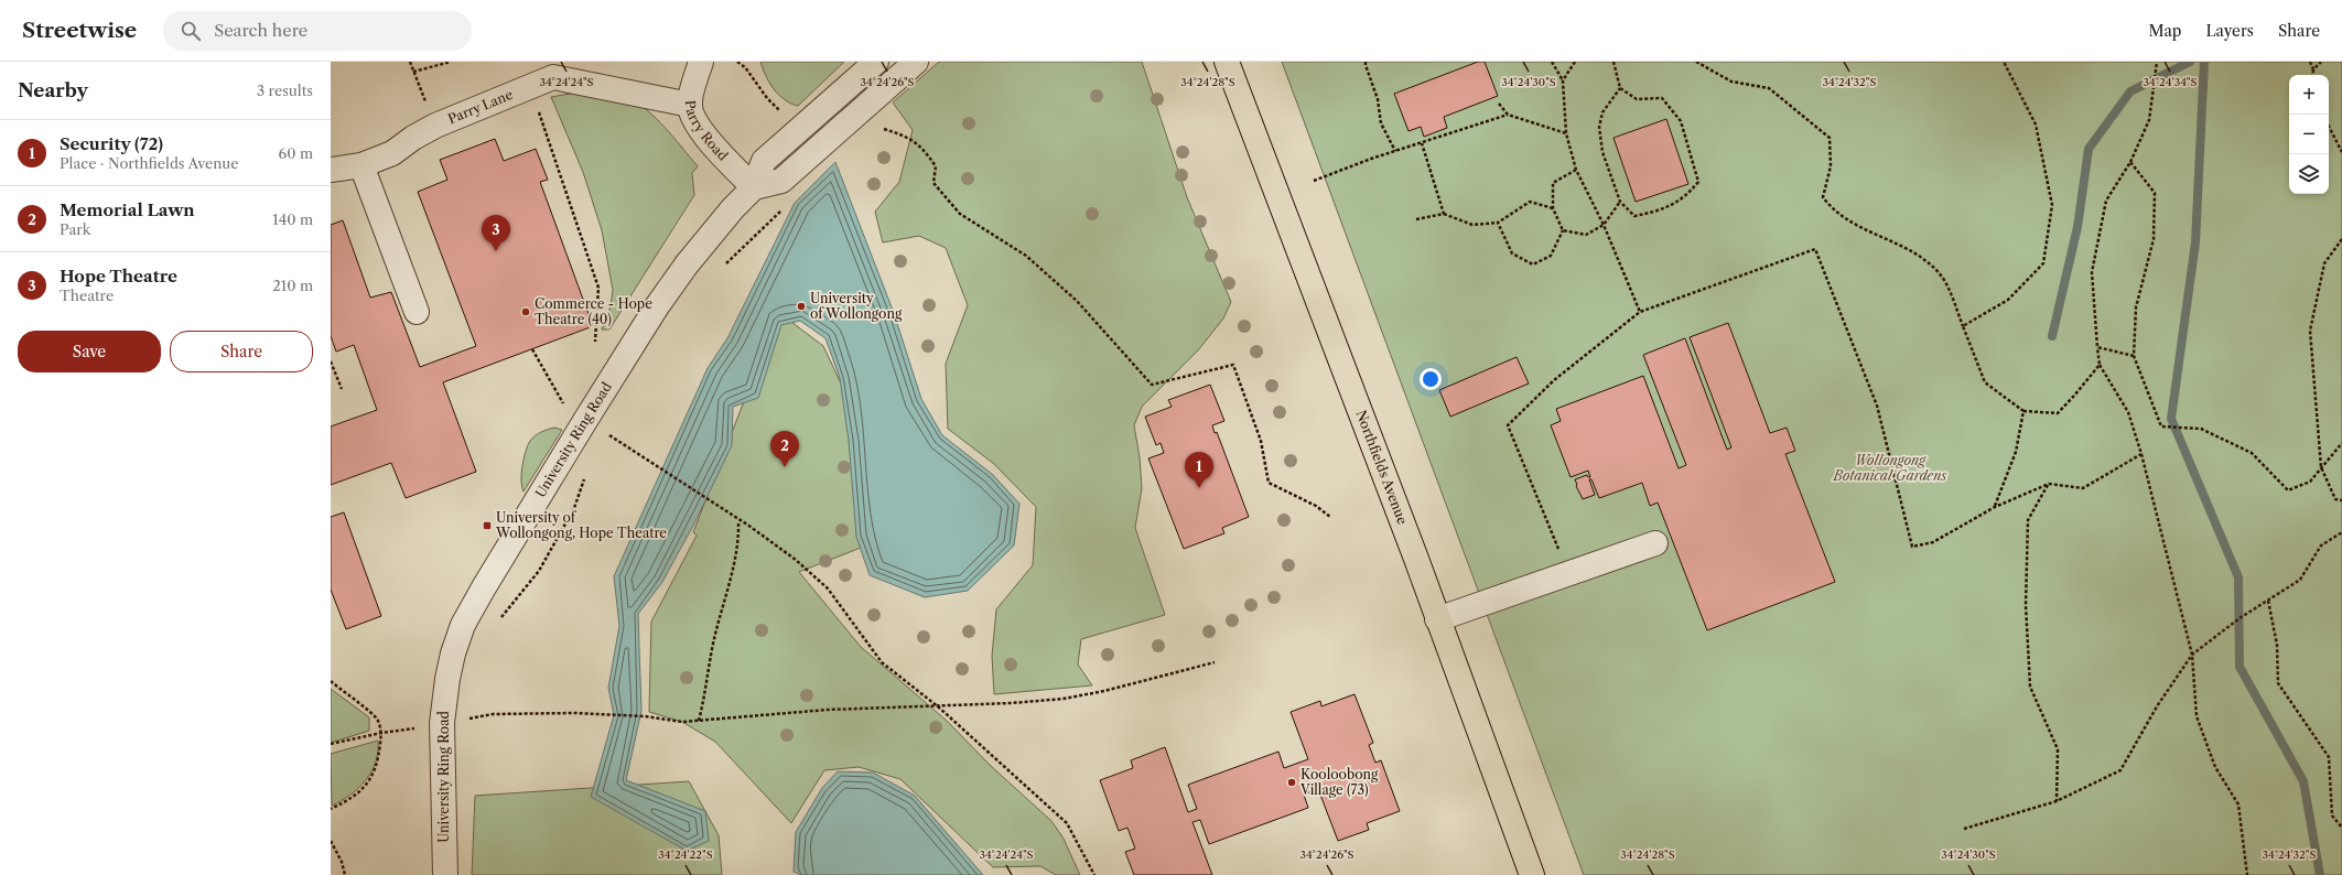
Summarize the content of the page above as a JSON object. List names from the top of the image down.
{
  "streets": {
    "main road": ["Northfields Avenue"],
    "street": ["Parry Lane", "Parry Road", "University Ring Road"]
  },
  "crossings": [
    ["Parry Lane", "Parry Road"],
    ["Parry Road", "University Ring Road"]
  ],
  "parks": ["Wollongong Botanical Gardens"],
  "places": {
    "other": ["University of Wollongong", "Commerce - Hope Theatre (40)", "Kooloobong Village (73)"],
    "transit": ["University of Wollongong, Hope Theatre"]
  },
  "page": {
    "header": "Streetwise",
    "search": "Search here",
    "nav": ["Map", "Layers", "Share"],
    "heading": ["Nearby", "3 results"],
    "map_buttons": ["+", "−"],
    "list": [
      {
        "mark": "1",
        "name": "Security (72)",
        "note": "Place · Northfields Avenue",
        "value": "60 m"
      },
      {
        "mark": "2",
        "name": "Memorial Lawn",
        "note": "Park",
        "value": "140 m"
      },
      {
        "mark": "3",
        "name": "Hope Theatre",
        "note": "Theatre",
        "value": "210 m"
      }
    ],
    "pins": ["3", "2", "1"],
    "buttons": ["Save", "Share"]
  },
  "coordinates": [
    "34°24'24\"S",
    "34°24'26\"S",
    "34°24'28\"S",
    "34°24'30\"S",
    "34°24'32\"S",
    "34°24'34\"S",
    "34°24'22\"S"
  ]
}
